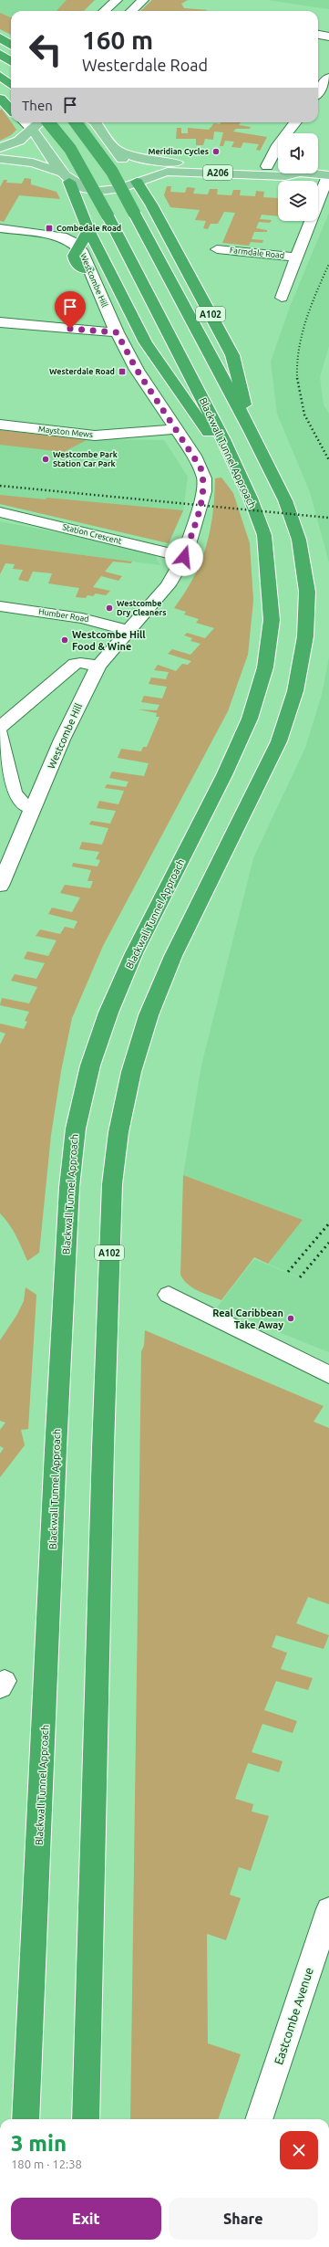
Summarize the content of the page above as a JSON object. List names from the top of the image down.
{
  "streets": {
    "highway": ["A102", "Blackwall Tunnel Approach"],
    "main road": ["A206"],
    "street": [
      "Farmdale Road",
      "Westcombe Hill",
      "Mayston Mews",
      "Station Crescent",
      "Humber Road",
      "Eastcombe Avenue"
    ]
  },
  "crossings": [
    ["A206", "Farmdale Road"],
    ["A206", "A102"],
    ["Westcombe Hill", "Mayston Mews"],
    ["Westcombe Hill", "Station Crescent"],
    ["Westcombe Hill", "Humber Road"]
  ],
  "places": {
    "other": [
      "Meridian Cycles",
      "Westcombe Park Station Car Park",
      "Westcombe Dry Cleaners",
      "Westcombe Hill Food & Wine",
      "Real Caribbean Take Away"
    ],
    "transit": ["Combedale Road", "Westerdale Road"]
  },
  "page": {
    "turn": ["160 m", "Westerdale Road"],
    "then": "Then",
    "heading": ["3 min", "180 m · 12:38"],
    "buttons": ["Exit", "Share"]
  }
}
